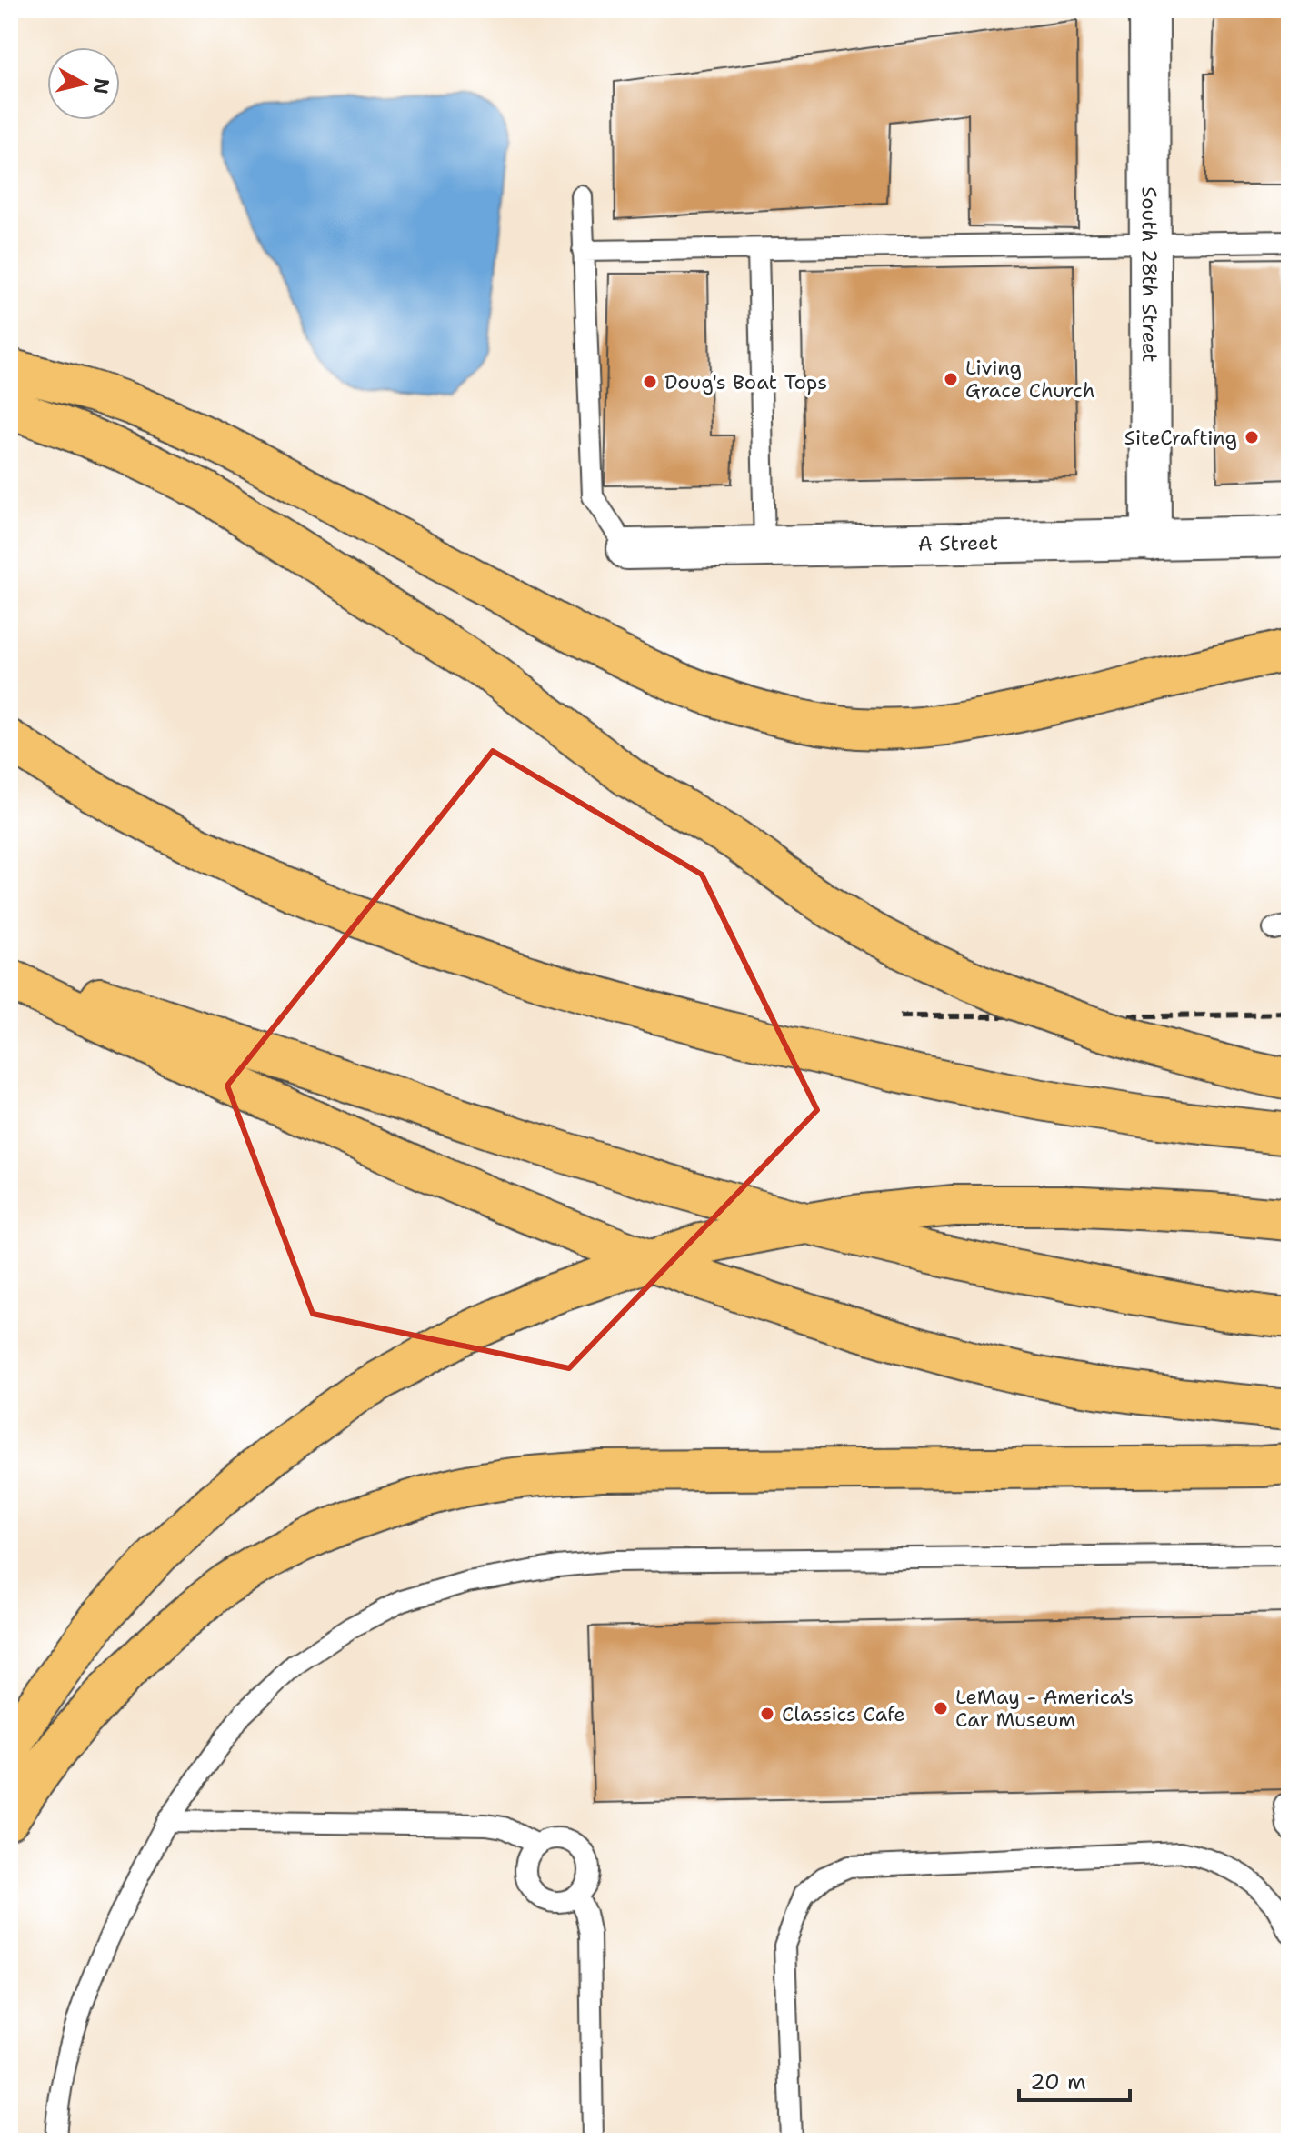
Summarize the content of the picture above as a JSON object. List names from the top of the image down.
{
  "streets": {
    "street": ["South 28th Street", "A Street"]
  },
  "crossings": [
    ["South 28th Street", "A Street"]
  ],
  "places": [
    "Living Grace Church",
    "Doug's Boat Tops",
    "SiteCrafting",
    "LeMay - America's Car Museum",
    "Classics Cafe"
  ],
  "scale_bar": "20 m",
  "north": "right"
}
